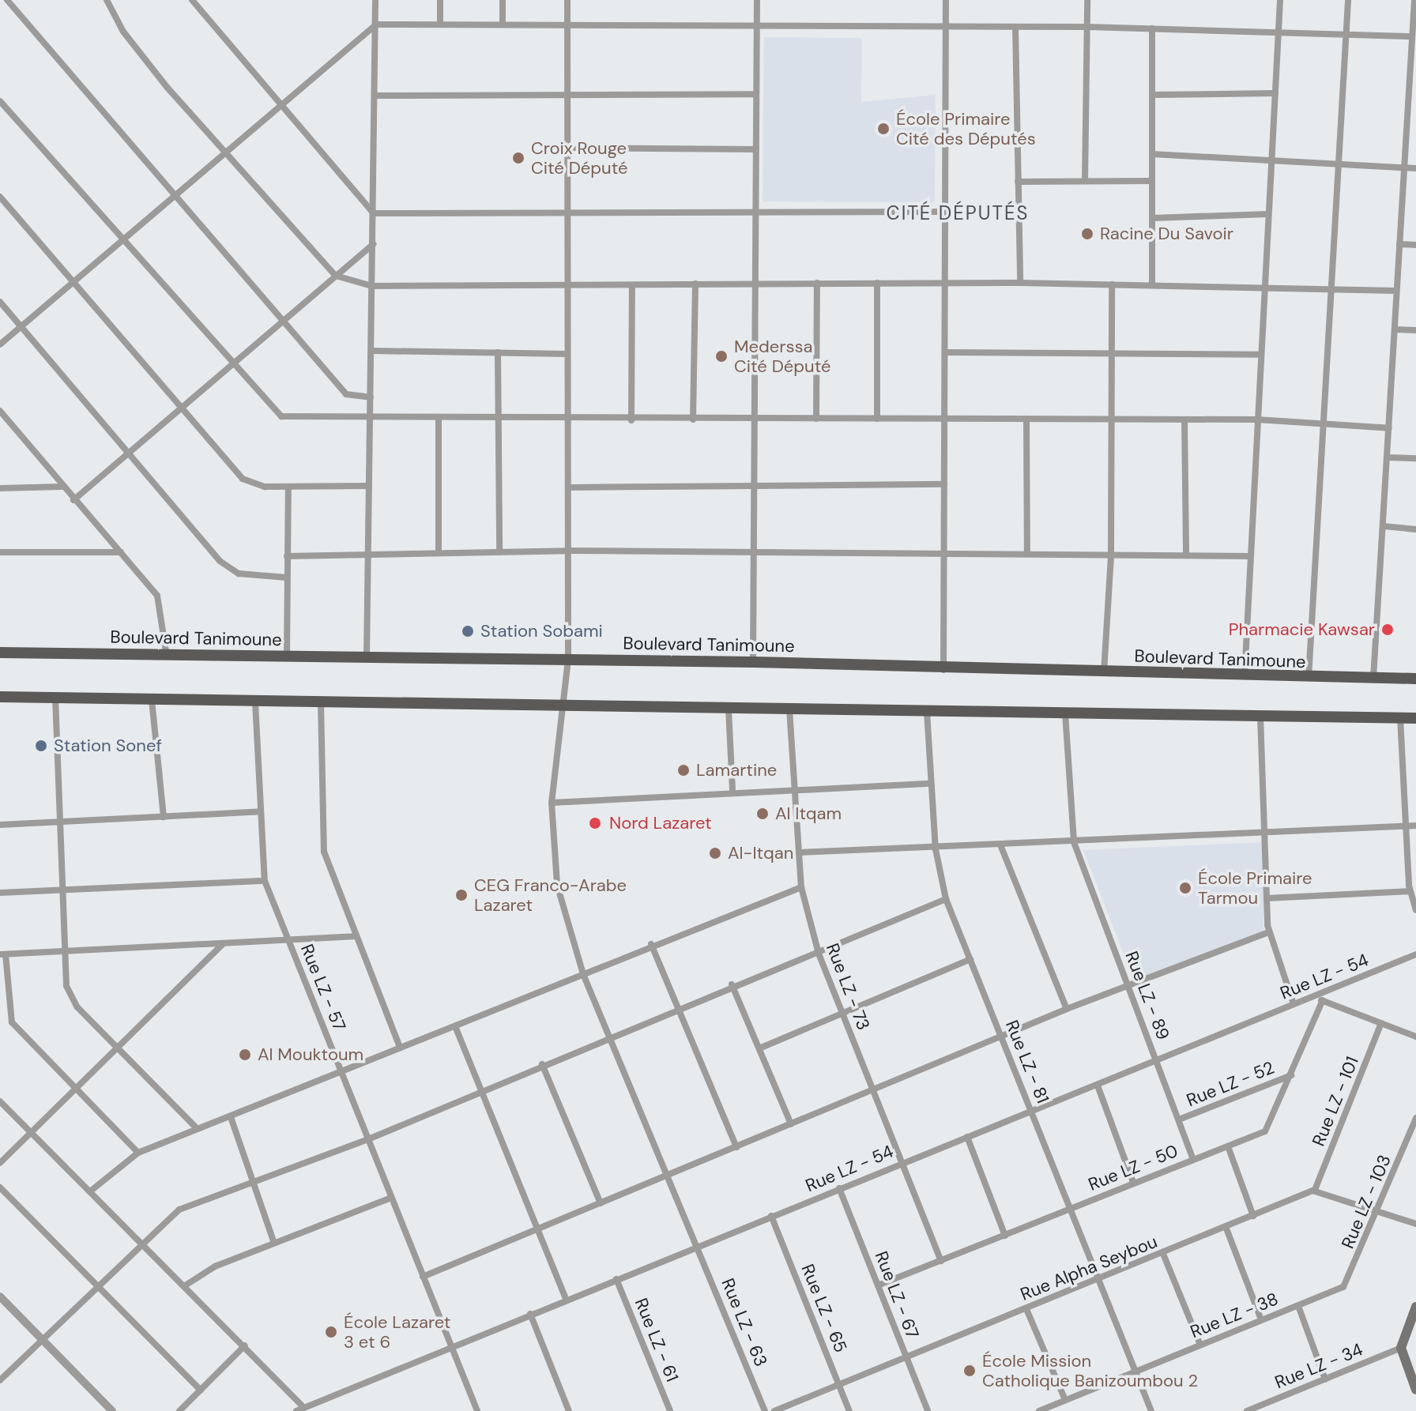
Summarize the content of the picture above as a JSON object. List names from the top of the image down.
{
  "streets": {
    "main road": ["Boulevard Tanimoune"],
    "street": [
      "Rue LZ - 54",
      "Rue LZ - 73",
      "Rue LZ - 57",
      "Rue LZ - 89",
      "Rue LZ - 81",
      "Rue LZ - 52",
      "Rue LZ - 101",
      "Rue LZ - 50",
      "Rue LZ - 103",
      "Rue Alpha Seybou",
      "Rue LZ - 67",
      "Rue LZ - 65",
      "Rue LZ - 38",
      "Rue LZ - 63",
      "Rue LZ - 61",
      "Rue LZ - 34"
    ]
  },
  "crossings": [
    ["Boulevard Tanimoune", "Rue LZ - 63"],
    ["Rue LZ - 54", "Rue LZ - 73"],
    ["Rue LZ - 54", "Rue LZ - 57"],
    ["Rue LZ - 54", "Rue LZ - 89"],
    ["Rue LZ - 54", "Rue LZ - 81"],
    ["Rue LZ - 54", "Rue LZ - 67"],
    ["Rue LZ - 54", "Rue LZ - 65"],
    ["Rue LZ - 54", "Rue LZ - 63"],
    ["Rue LZ - 54", "Rue LZ - 61"],
    ["Rue LZ - 73", "Rue LZ - 50"],
    ["Rue LZ - 89", "Rue LZ - 52"],
    ["Rue LZ - 89", "Rue LZ - 50"],
    ["Rue LZ - 81", "Rue LZ - 50"],
    ["Rue LZ - 81", "Rue Alpha Seybou"],
    ["Rue LZ - 81", "Rue LZ - 38"],
    ["Rue LZ - 52", "Rue LZ - 50"],
    ["Rue LZ - 101", "Rue Alpha Seybou"],
    ["Rue LZ - 50", "Rue LZ - 67"],
    ["Rue LZ - 103", "Rue LZ - 38"],
    ["Rue Alpha Seybou", "Rue LZ - 67"],
    ["Rue Alpha Seybou", "Rue LZ - 65"]
  ],
  "districts": ["CITÉ DÉPUTÉS"],
  "places": [
    "École Primaire Cité des Députés",
    "Croix Rouge Cité Député",
    "Racine Du Savoir",
    "Mederssa Cité Député",
    "Pharmacie Kawsar",
    "Station Sobami",
    "Station Sonef",
    "Lamartine",
    "Al Itqam",
    "Nord Lazaret",
    "Al-Itqan",
    "École Primaire Tarmou",
    "CEG Franco-Arabe Lazaret",
    "Al Mouktoum",
    "École Lazaret 3 et 6",
    "École Mission Catholique Banizoumbou 2"
  ]
}
